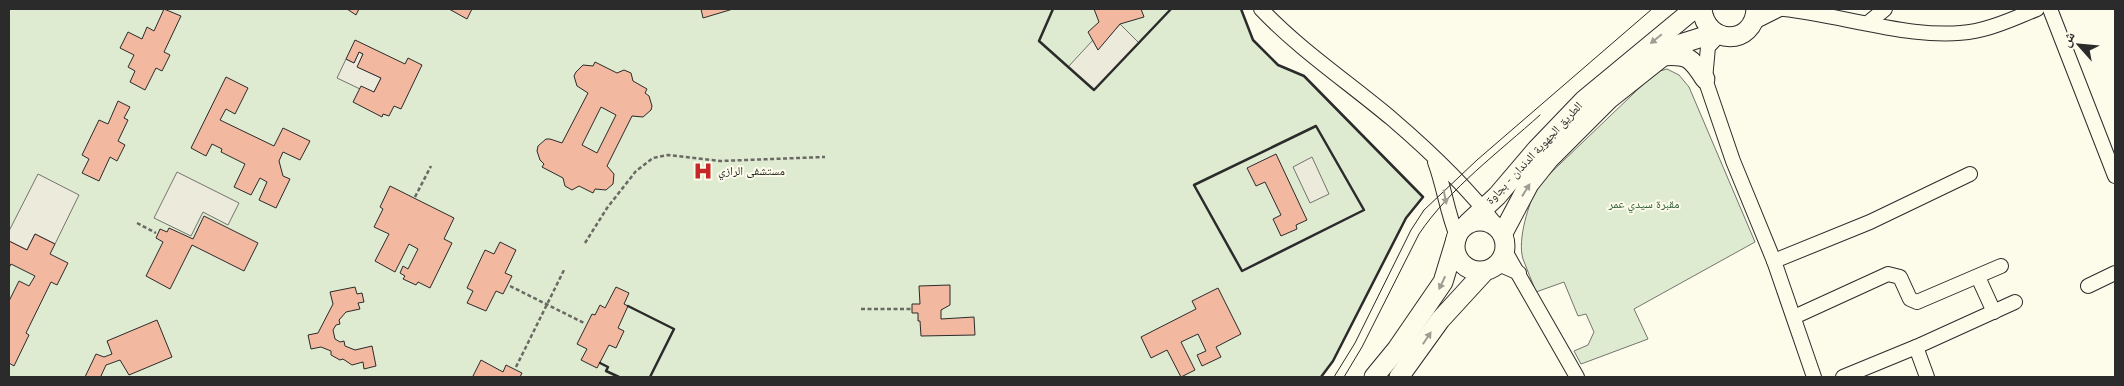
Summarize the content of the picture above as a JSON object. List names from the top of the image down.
{
  "streets": {
    "main road": ["الطريق الجهوية الدندان - بجاوة"]
  },
  "parks": ["مقبرة سيدي عمر"],
  "places": {
    "hospital": ["مستشفى الرازي"]
  },
  "north": "top left"
}
